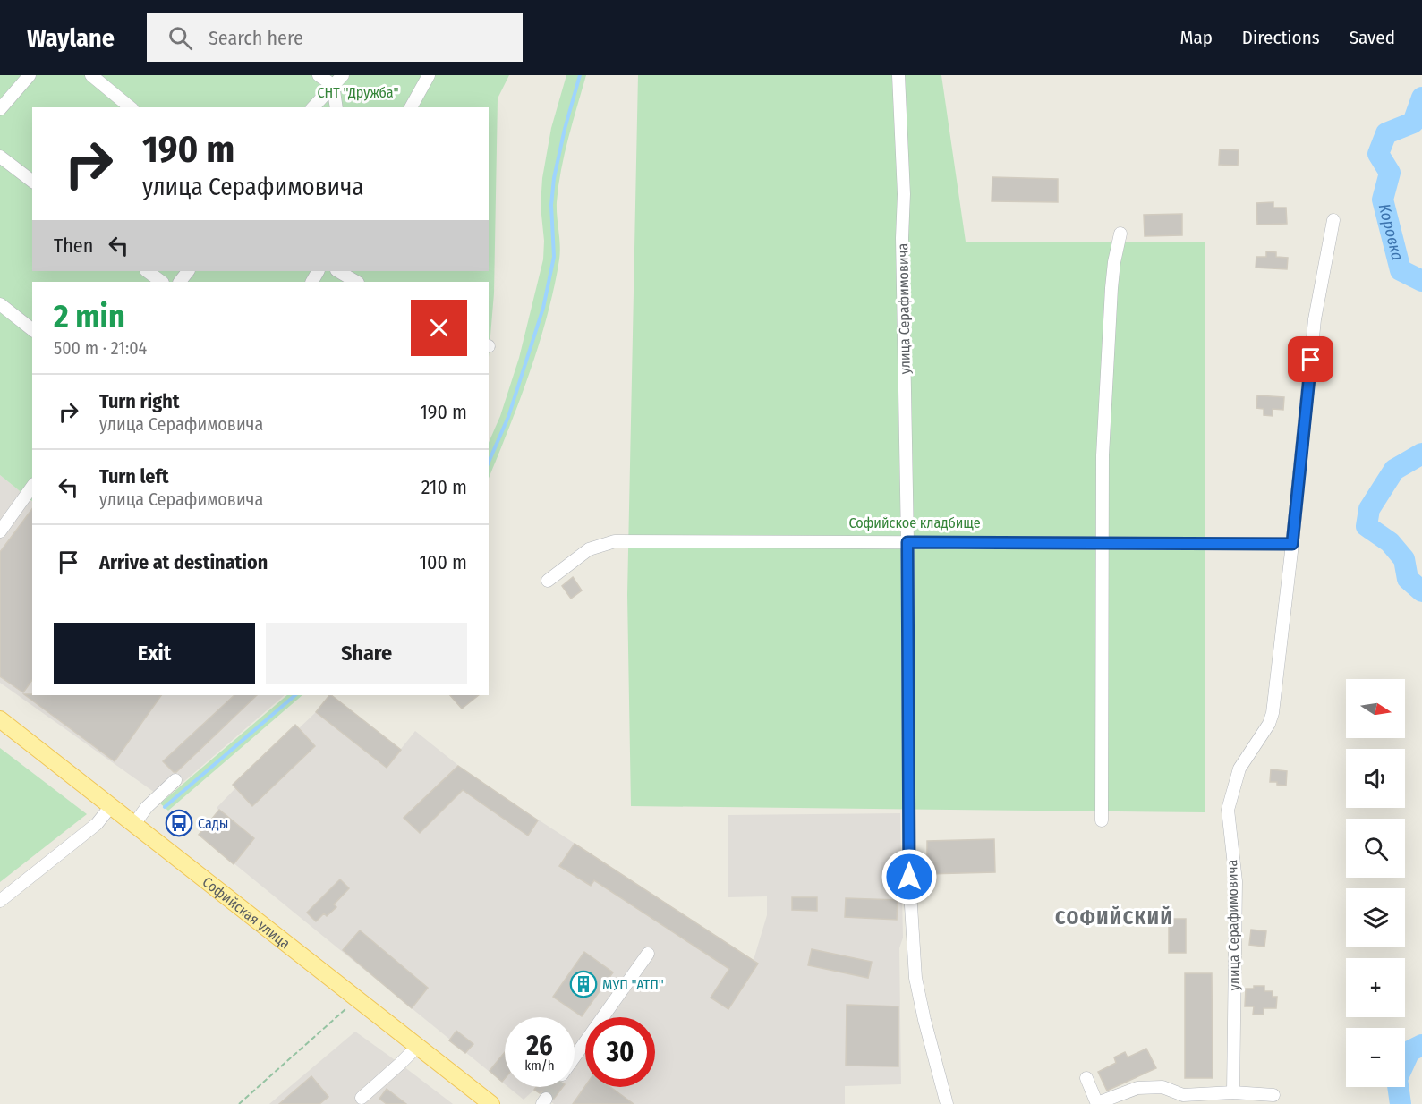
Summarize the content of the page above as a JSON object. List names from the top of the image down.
{
  "streets": {
    "main road": ["Софийская улица"],
    "street": ["улица Серафимовича"]
  },
  "districts": ["СОФИЙСКИЙ"],
  "water": ["Коровка"],
  "parks": ["СНТ \"Дружба\"", "Софийское кладбище"],
  "places": {
    "bus stop": ["Сады"],
    "building": ["МУП \"АТП\""]
  },
  "north": "right",
  "page": {
    "header": "Waylane",
    "search": "Search here",
    "nav": ["Map", "Directions", "Saved"],
    "turn": ["190 m", "улица Серафимовича"],
    "then": "Then",
    "heading": ["2 min", "500 m · 21:04"],
    "list": [
      {
        "name": "Turn right",
        "note": "улица Серафимовича",
        "value": "190 m"
      },
      {
        "name": "Turn left",
        "note": "улица Серафимовича",
        "value": "210 m"
      },
      {
        "name": "Arrive at destination",
        "value": "100 m"
      }
    ],
    "buttons": ["Exit", "Share"],
    "map_buttons": ["+", "−"],
    "speed": "26 km/h",
    "limit": "30"
  }
}
